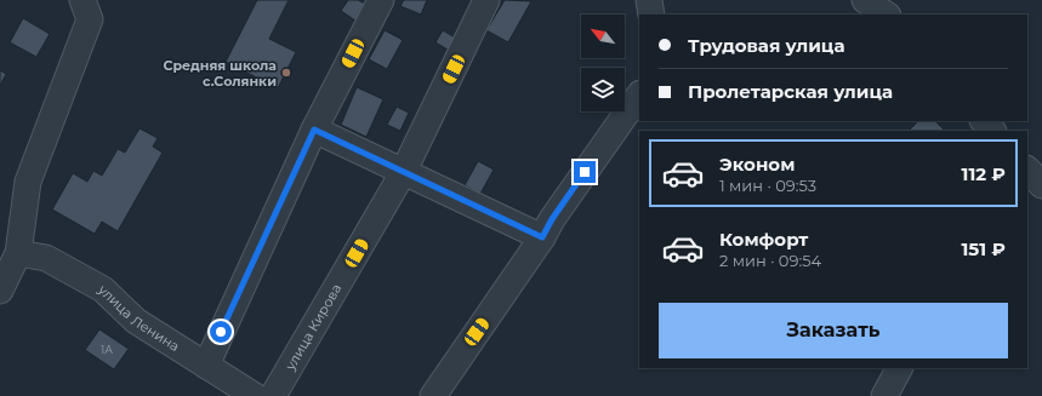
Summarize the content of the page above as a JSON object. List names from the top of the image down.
{
  "streets": {
    "street": ["улица Ленина", "улица Кирова"]
  },
  "places": ["Средняя школа с.Солянки"],
  "house_numbers": ["1А"],
  "north": "top left",
  "page": {
    "banner": ["Трудовая улица", "Пролетарская улица"],
    "list": [
      {
        "name": "Эконом",
        "note": "1 мин · 09:53",
        "value": "112 ₽"
      },
      {
        "name": "Комфорт",
        "note": "2 мин · 09:54",
        "value": "151 ₽"
      }
    ],
    "buttons": "Заказать"
  }
}
